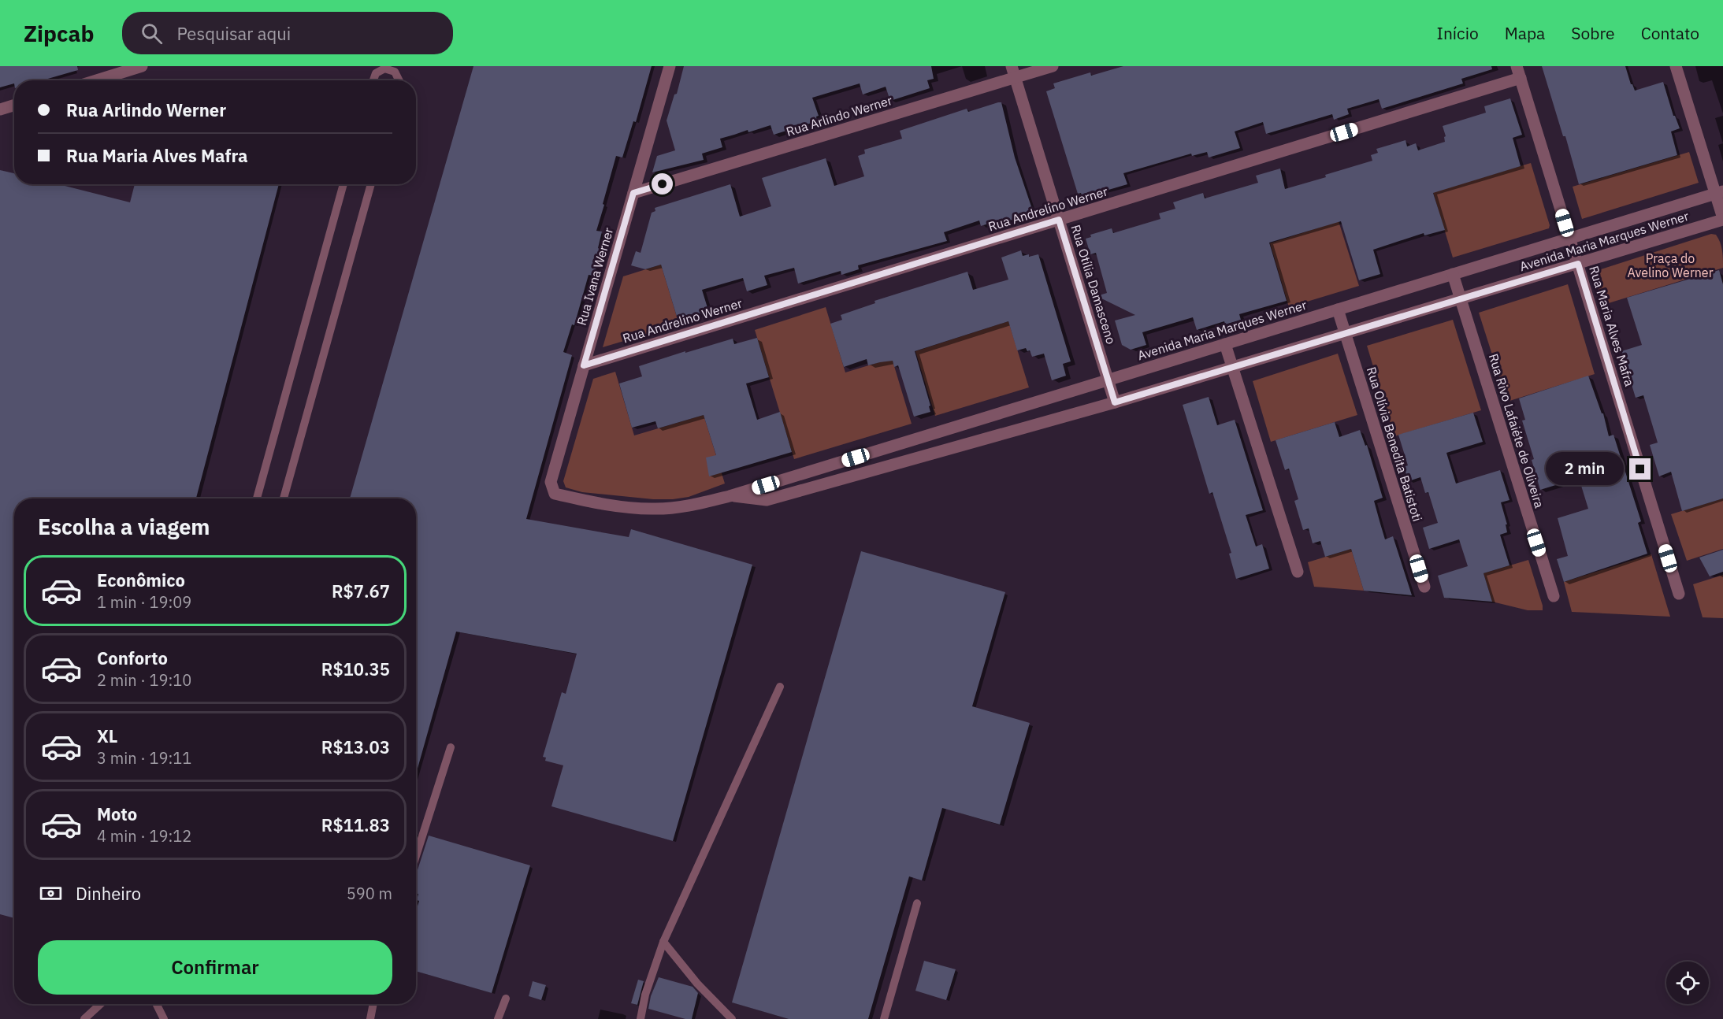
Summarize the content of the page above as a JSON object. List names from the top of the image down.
{
  "streets": {
    "street": [
      "Rua Arlindo Werner",
      "Rua Andrelino Werner",
      "Avenida Maria Marques Werner",
      "Rua Ivana Werner",
      "Rua Otília Damasceno",
      "Rua Maria Alves Mafra",
      "Rua Rivo Lafaiéte de Oliveira",
      "Rua Olívia Benedita Batistoti"
    ]
  },
  "crossings": [
    ["Rua Arlindo Werner", "Rua Ivana Werner"],
    ["Rua Arlindo Werner", "Rua Otília Damasceno"],
    ["Rua Andrelino Werner", "Rua Ivana Werner"],
    ["Rua Andrelino Werner", "Rua Otília Damasceno"],
    ["Rua Andrelino Werner", "Rua Maria Alves Mafra"],
    ["Avenida Maria Marques Werner", "Rua Ivana Werner"],
    ["Avenida Maria Marques Werner", "Rua Otília Damasceno"],
    ["Avenida Maria Marques Werner", "Rua Maria Alves Mafra"],
    ["Avenida Maria Marques Werner", "Rua Rivo Lafaiéte de Oliveira"],
    ["Avenida Maria Marques Werner", "Rua Olívia Benedita Batistoti"]
  ],
  "parks": ["Praça do Avelino Werner"],
  "page": {
    "header": "Zipcab",
    "search": "Pesquisar aqui",
    "nav": [
      "Início",
      "Mapa",
      "Sobre",
      "Contato"
    ],
    "banner": ["Rua Arlindo Werner", "Rua Maria Alves Mafra"],
    "bubble": "2 min",
    "heading": "Escolha a viagem",
    "list": [
      {
        "name": "Econômico",
        "note": "1 min · 19:09",
        "value": "R$7.67"
      },
      {
        "name": "Conforto",
        "note": "2 min · 19:10",
        "value": "R$10.35"
      },
      {
        "name": "XL",
        "note": "3 min · 19:11",
        "value": "R$13.03"
      },
      {
        "name": "Moto",
        "note": "4 min · 19:12",
        "value": "R$11.83"
      }
    ],
    "pay": ["Dinheiro", "590 m"],
    "buttons": "Confirmar"
  }
}
